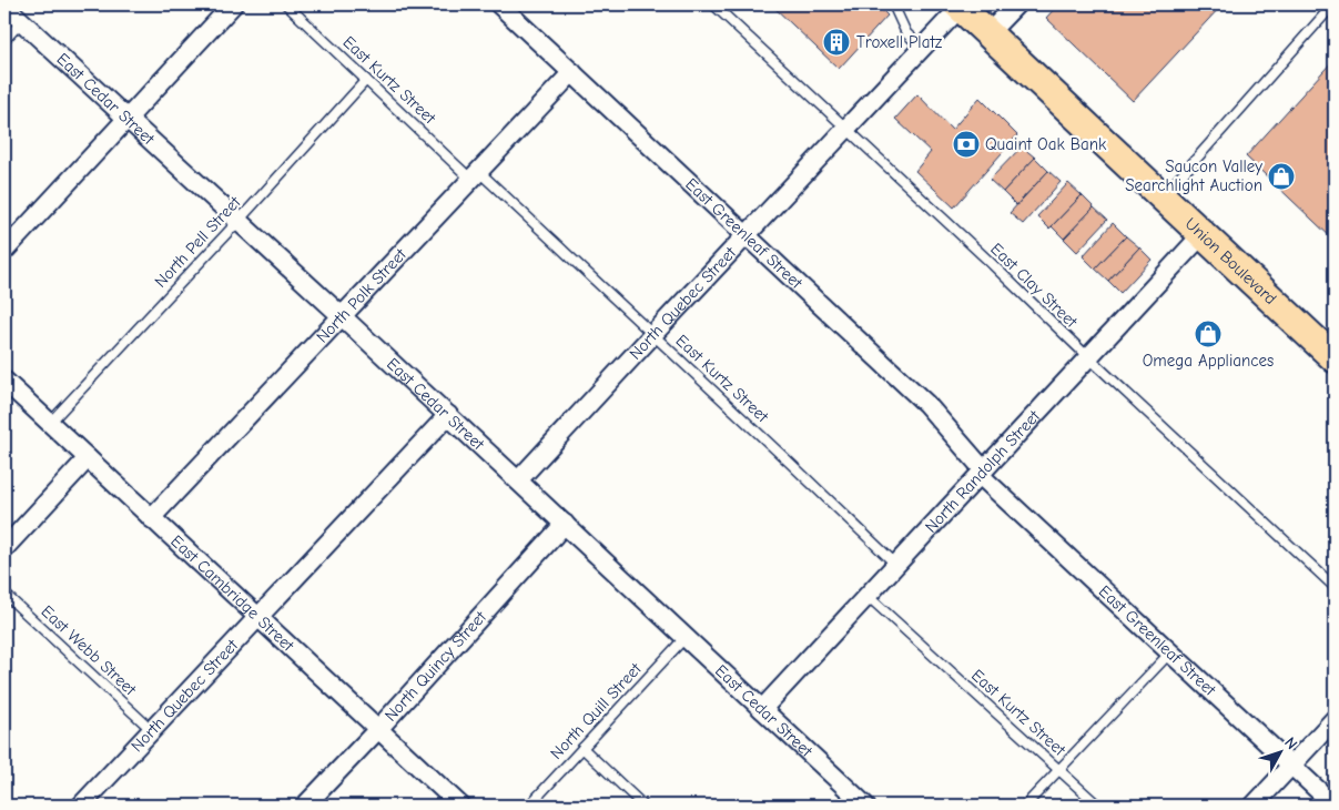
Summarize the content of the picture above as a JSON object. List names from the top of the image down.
{
  "streets": {
    "main road": ["Union Boulevard"],
    "street": [
      "East Cedar Street",
      "East Greenleaf Street",
      "North Polk Street",
      "North Quebec Street",
      "North Randolph Street",
      "East Cambridge Street",
      "North Quincy Street"
    ],
    "lane": [
      "East Kurtz Street",
      "North Pell Street",
      "East Clay Street",
      "East Webb Street",
      "North Quill Street"
    ]
  },
  "crossings": [
    ["East Kurtz Street", "North Pell Street"],
    ["East Kurtz Street", "North Polk Street"],
    ["East Kurtz Street", "North Quebec Street"],
    ["East Kurtz Street", "North Randolph Street"],
    ["East Cedar Street", "North Pell Street"],
    ["East Cedar Street", "North Polk Street"],
    ["East Cedar Street", "North Quebec Street"],
    ["East Cedar Street", "North Randolph Street"],
    ["East Cedar Street", "North Quincy Street"],
    ["East Cedar Street", "North Quill Street"],
    ["East Greenleaf Street", "North Polk Street"],
    ["East Greenleaf Street", "North Quebec Street"],
    ["East Greenleaf Street", "North Randolph Street"],
    ["North Pell Street", "East Cambridge Street"],
    ["Union Boulevard", "North Quebec Street"],
    ["Union Boulevard", "North Randolph Street"],
    ["East Clay Street", "North Quebec Street"],
    ["East Clay Street", "North Randolph Street"],
    ["North Polk Street", "East Cambridge Street"],
    ["North Quebec Street", "East Cambridge Street"],
    ["North Quebec Street", "East Webb Street"],
    ["East Cambridge Street", "North Quincy Street"]
  ],
  "places": {
    "building": ["Troxell Platz"],
    "bank": ["Quaint Oak Bank"],
    "shop": ["Saucon Valley Searchlight Auction", "Omega Appliances"]
  },
  "north": "top right"
}
